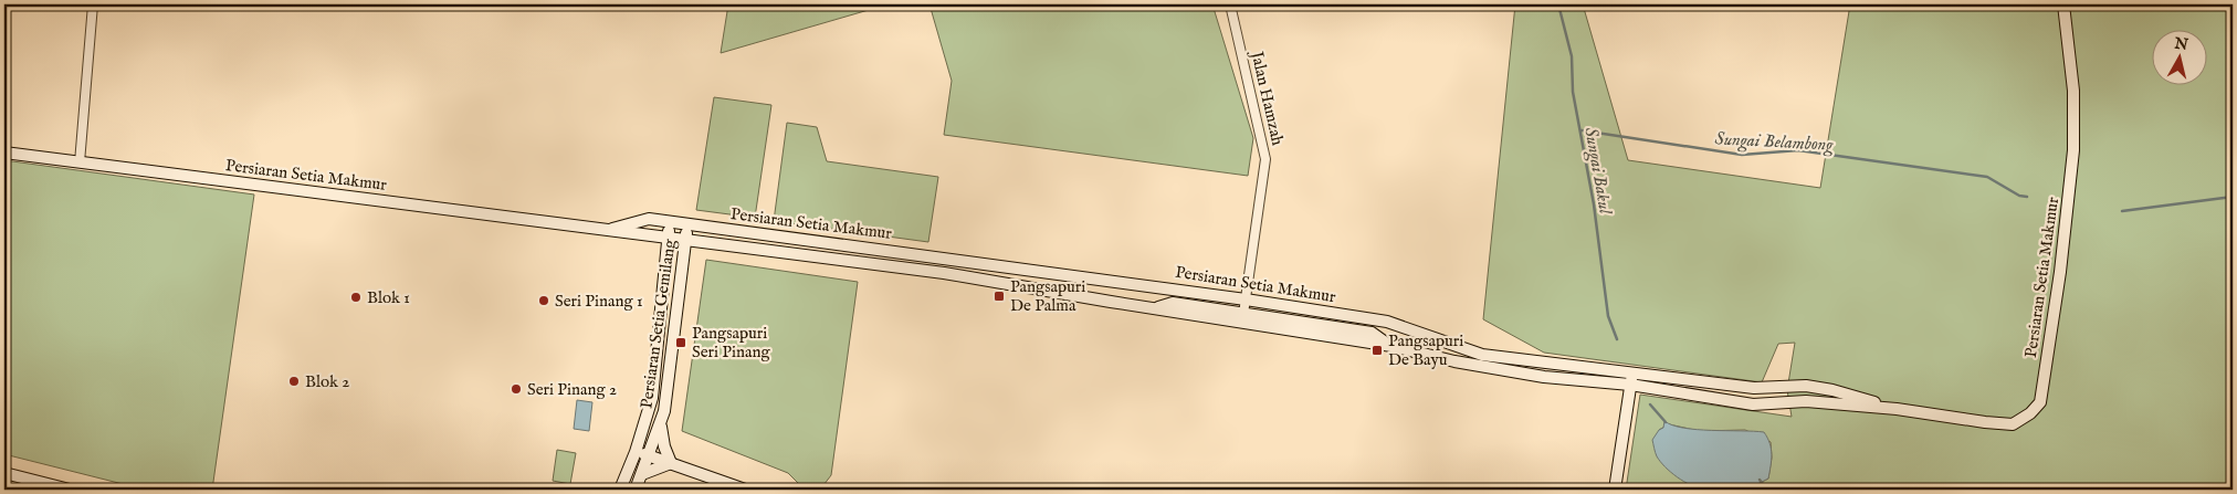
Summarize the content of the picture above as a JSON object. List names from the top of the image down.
{
  "streets": {
    "street": ["Jalan Hamzah", "Persiaran Setia Makmur", "Persiaran Setia Gemilang"]
  },
  "crossings": [
    ["Jalan Hamzah", "Persiaran Setia Makmur"],
    ["Persiaran Setia Makmur", "Persiaran Setia Gemilang"]
  ],
  "water": ["Sungai Belambong", "Sungai Bakul"],
  "places": {
    "transit": ["Pangsapuri De Palma", "Pangsapuri Seri Pinang", "Pangsapuri De Bayu"],
    "other": [
      "Blok 1",
      "Seri Pinang 1",
      "Blok 2",
      "Seri Pinang 2"
    ]
  },
  "north": "top"
}
